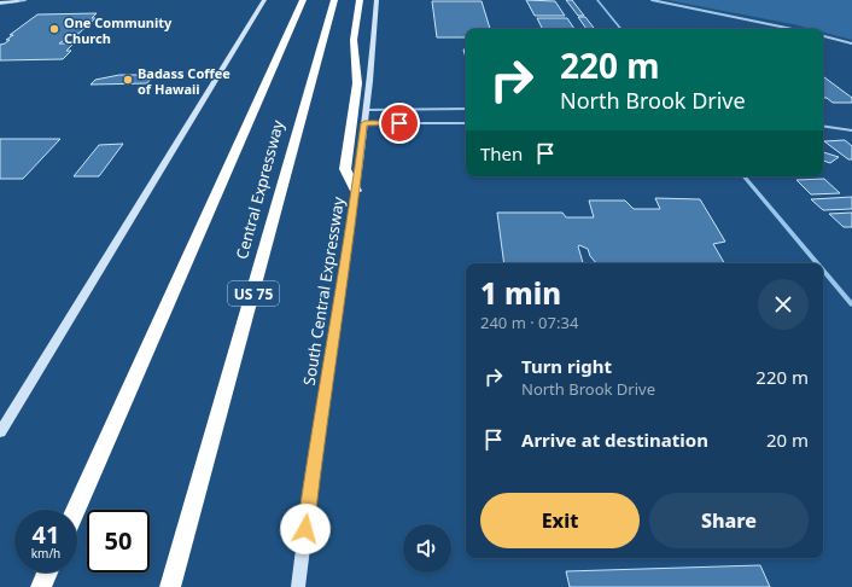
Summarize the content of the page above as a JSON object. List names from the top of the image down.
{
  "streets": {
    "highway": ["Central Expressway", "US 75"],
    "main road": ["South Central Expressway"]
  },
  "places": ["One Community Church", "Badass Coffee of Hawaii"],
  "page": {
    "turn": ["220 m", "North Brook Drive"],
    "then": "Then",
    "heading": ["1 min", "240 m · 07:34"],
    "list": [
      {
        "name": "Turn right",
        "note": "North Brook Drive",
        "value": "220 m"
      },
      {
        "name": "Arrive at destination",
        "value": "20 m"
      }
    ],
    "buttons": ["Exit", "Share"],
    "speed": "41 km/h",
    "limit": "50"
  }
}
